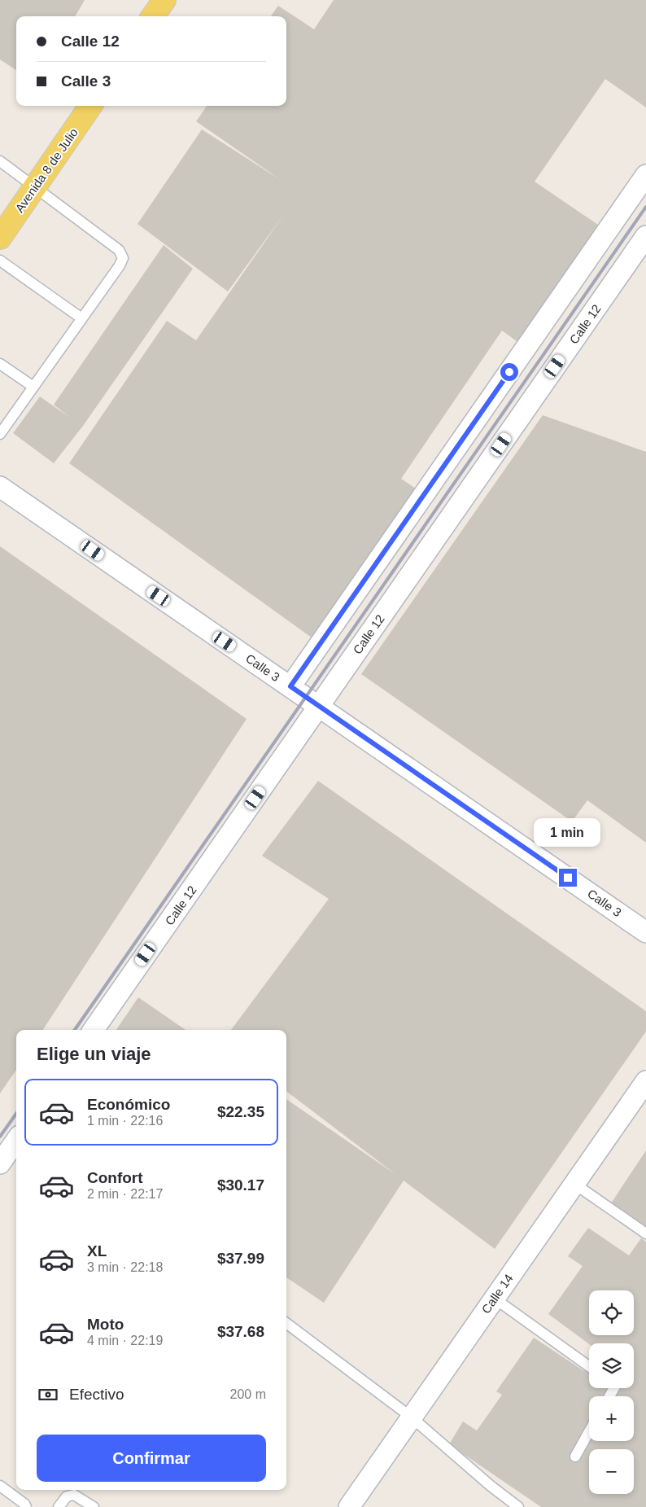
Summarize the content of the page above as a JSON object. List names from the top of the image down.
{
  "streets": {
    "main road": ["Avenida 8 de Julio"],
    "street": ["Calle 12", "Calle 3", "Calle 14"]
  },
  "crossings": [
    ["Calle 12", "Calle 3"]
  ],
  "page": {
    "banner": ["Calle 12", "Calle 3"],
    "bubble": "1 min",
    "heading": "Elige un viaje",
    "list": [
      {
        "name": "Económico",
        "note": "1 min · 22:16",
        "value": "$22.35"
      },
      {
        "name": "Confort",
        "note": "2 min · 22:17",
        "value": "$30.17"
      },
      {
        "name": "XL",
        "note": "3 min · 22:18",
        "value": "$37.99"
      },
      {
        "name": "Moto",
        "note": "4 min · 22:19",
        "value": "$37.68"
      }
    ],
    "map_buttons": ["+", "−"],
    "pay": ["Efectivo", "200 m"],
    "buttons": "Confirmar"
  }
}
